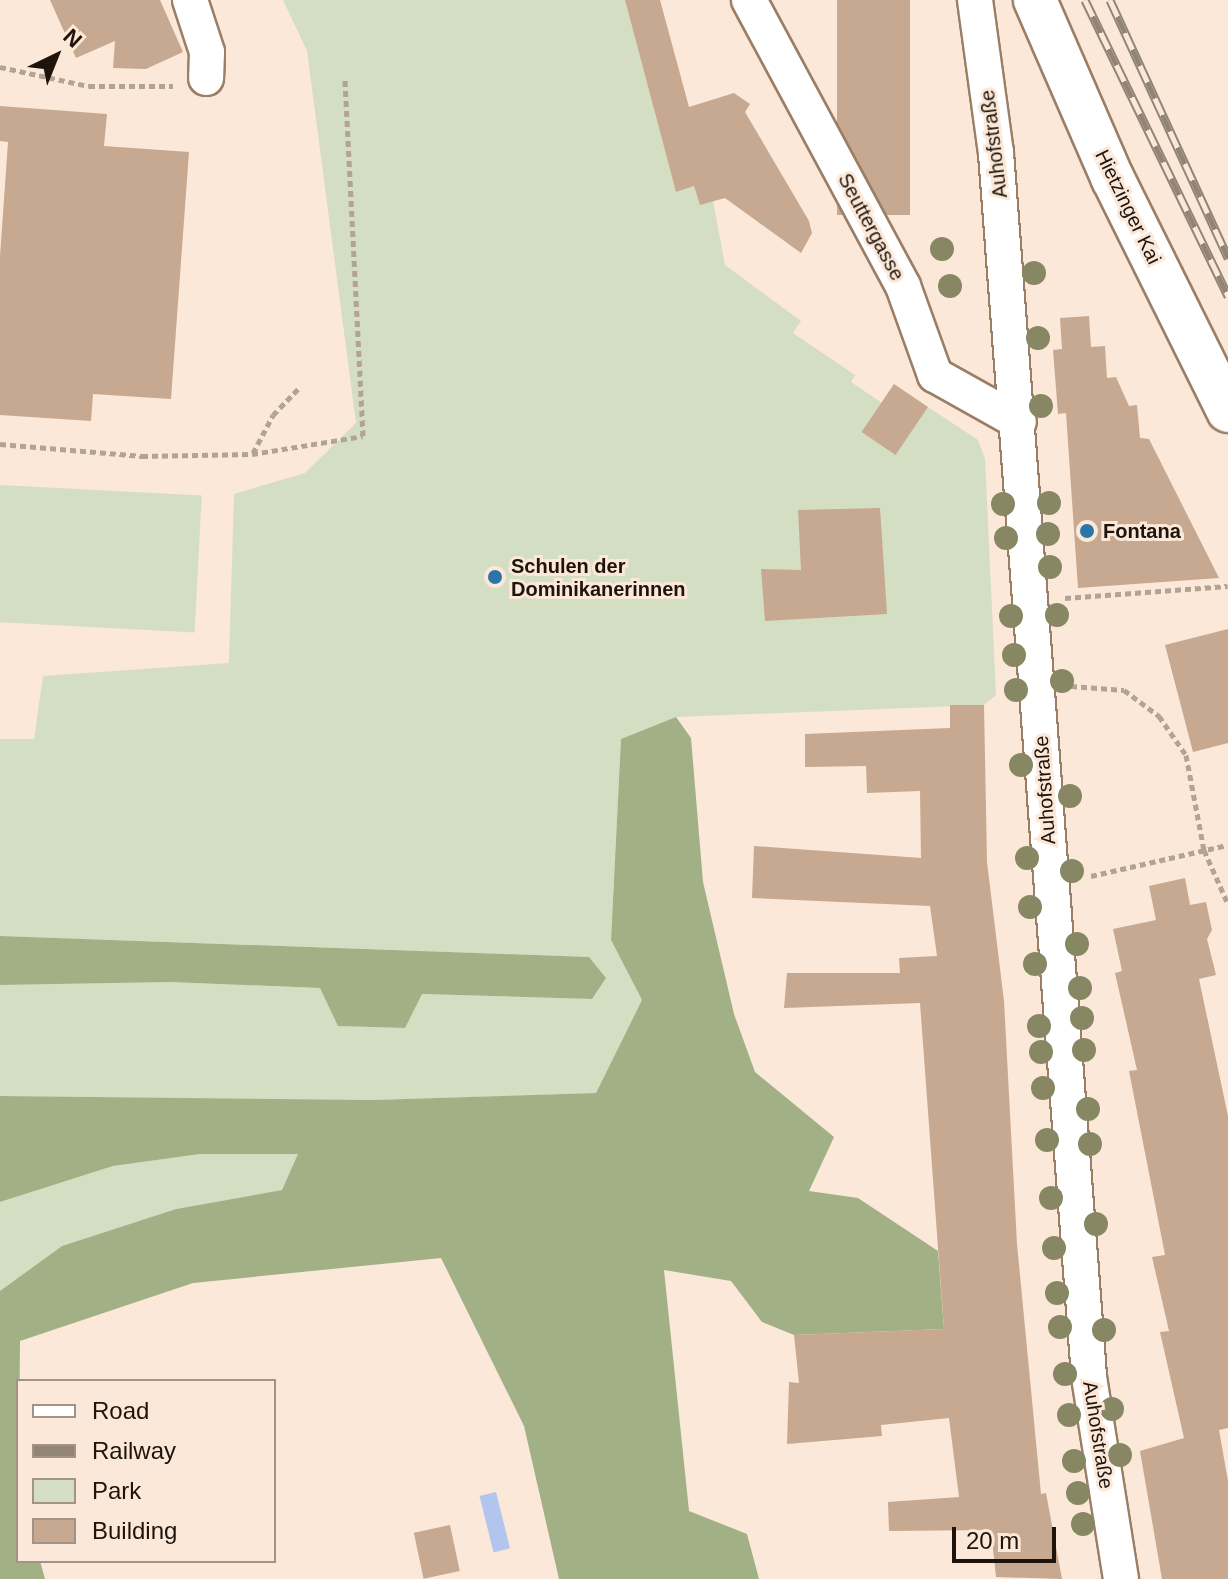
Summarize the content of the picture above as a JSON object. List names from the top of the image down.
{
  "streets": {
    "main road": ["Hietzinger Kai"],
    "street": ["Auhofstraße", "Seuttergasse"]
  },
  "crossings": [
    ["Auhofstraße", "Seuttergasse"]
  ],
  "places": ["Fontana", "Schulen der Dominikanerinnen"],
  "legend": [
    "Road",
    "Railway",
    "Park",
    "Building"
  ],
  "scale_bar": "20 m",
  "north": "top right"
}
